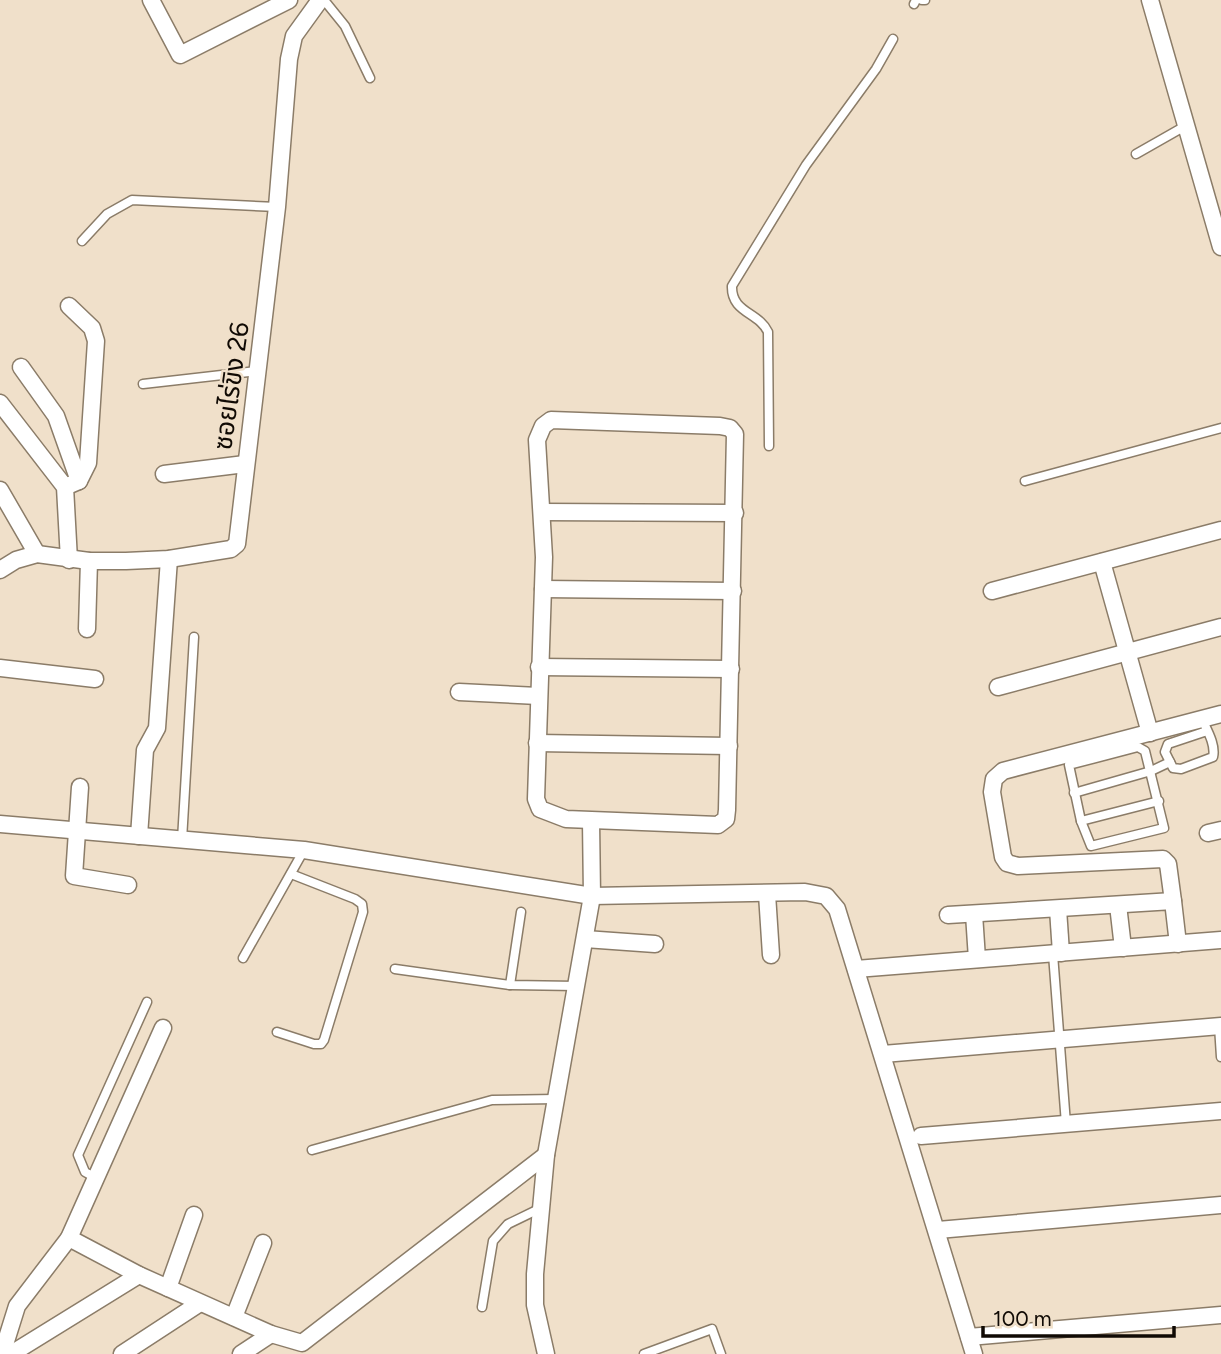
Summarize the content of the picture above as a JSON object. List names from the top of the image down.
{
  "streets": {
    "street": ["ซอยไร่ขิง 26"]
  },
  "scale_bar": "100 m"
}
